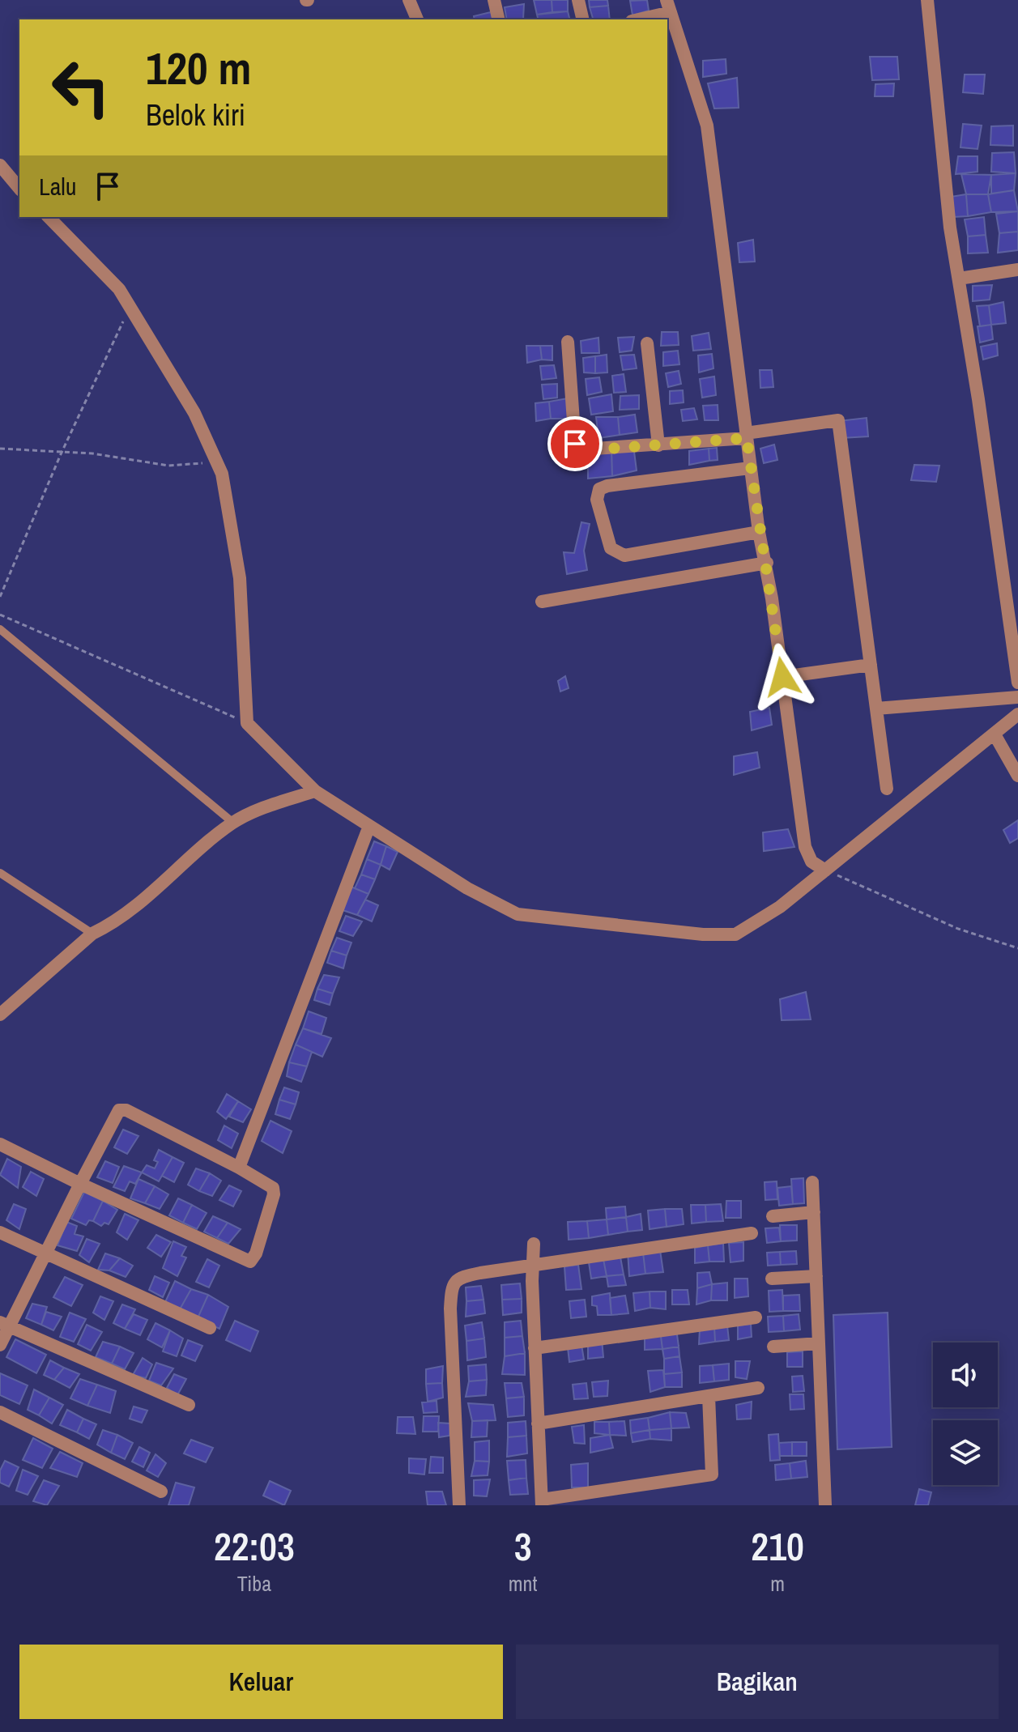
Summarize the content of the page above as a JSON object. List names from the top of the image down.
{
  "page": {
    "turn": ["120 m", "Belok kiri"],
    "then": "Lalu",
    "eta": [
      "22:03",
      "Tiba",
      "3",
      "mnt",
      "210",
      "m"
    ],
    "buttons": ["Keluar", "Bagikan"]
  }
}
